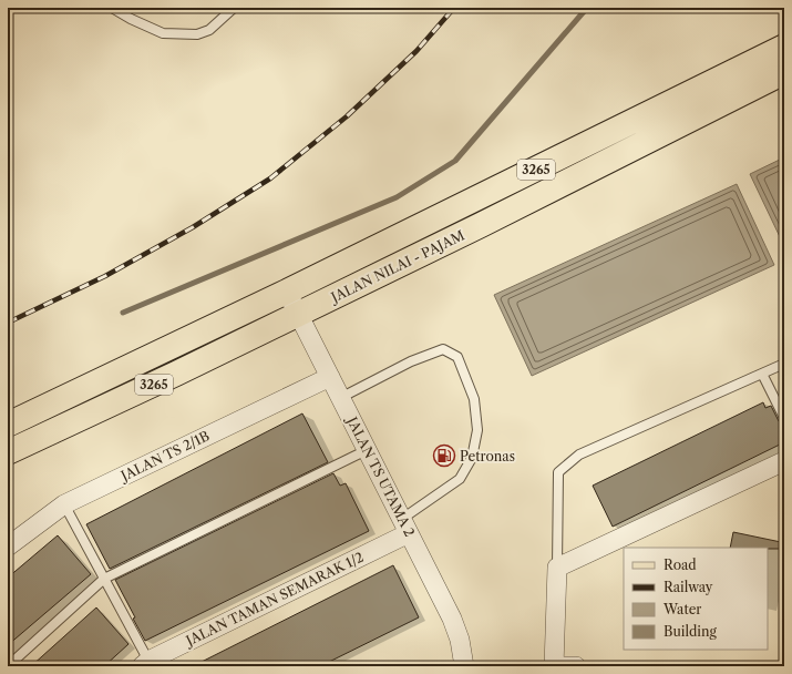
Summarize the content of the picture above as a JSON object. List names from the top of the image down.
{
  "streets": {
    "main road": ["3265", "JALAN NILAI - PAJAM"],
    "street": ["JALAN TS 2/1B", "JALAN TS UTAMA 2", "JALAN TAMAN SEMARAK 1/2"]
  },
  "crossings": [
    ["JALAN NILAI - PAJAM", "JALAN TS UTAMA 2"],
    ["JALAN TS 2/1B", "JALAN TS UTAMA 2"],
    ["JALAN TS UTAMA 2", "JALAN TAMAN SEMARAK 1/2"]
  ],
  "places": {
    "fuel station": ["Petronas"]
  },
  "legend": [
    "Road",
    "Railway",
    "Water",
    "Building"
  ]
}
